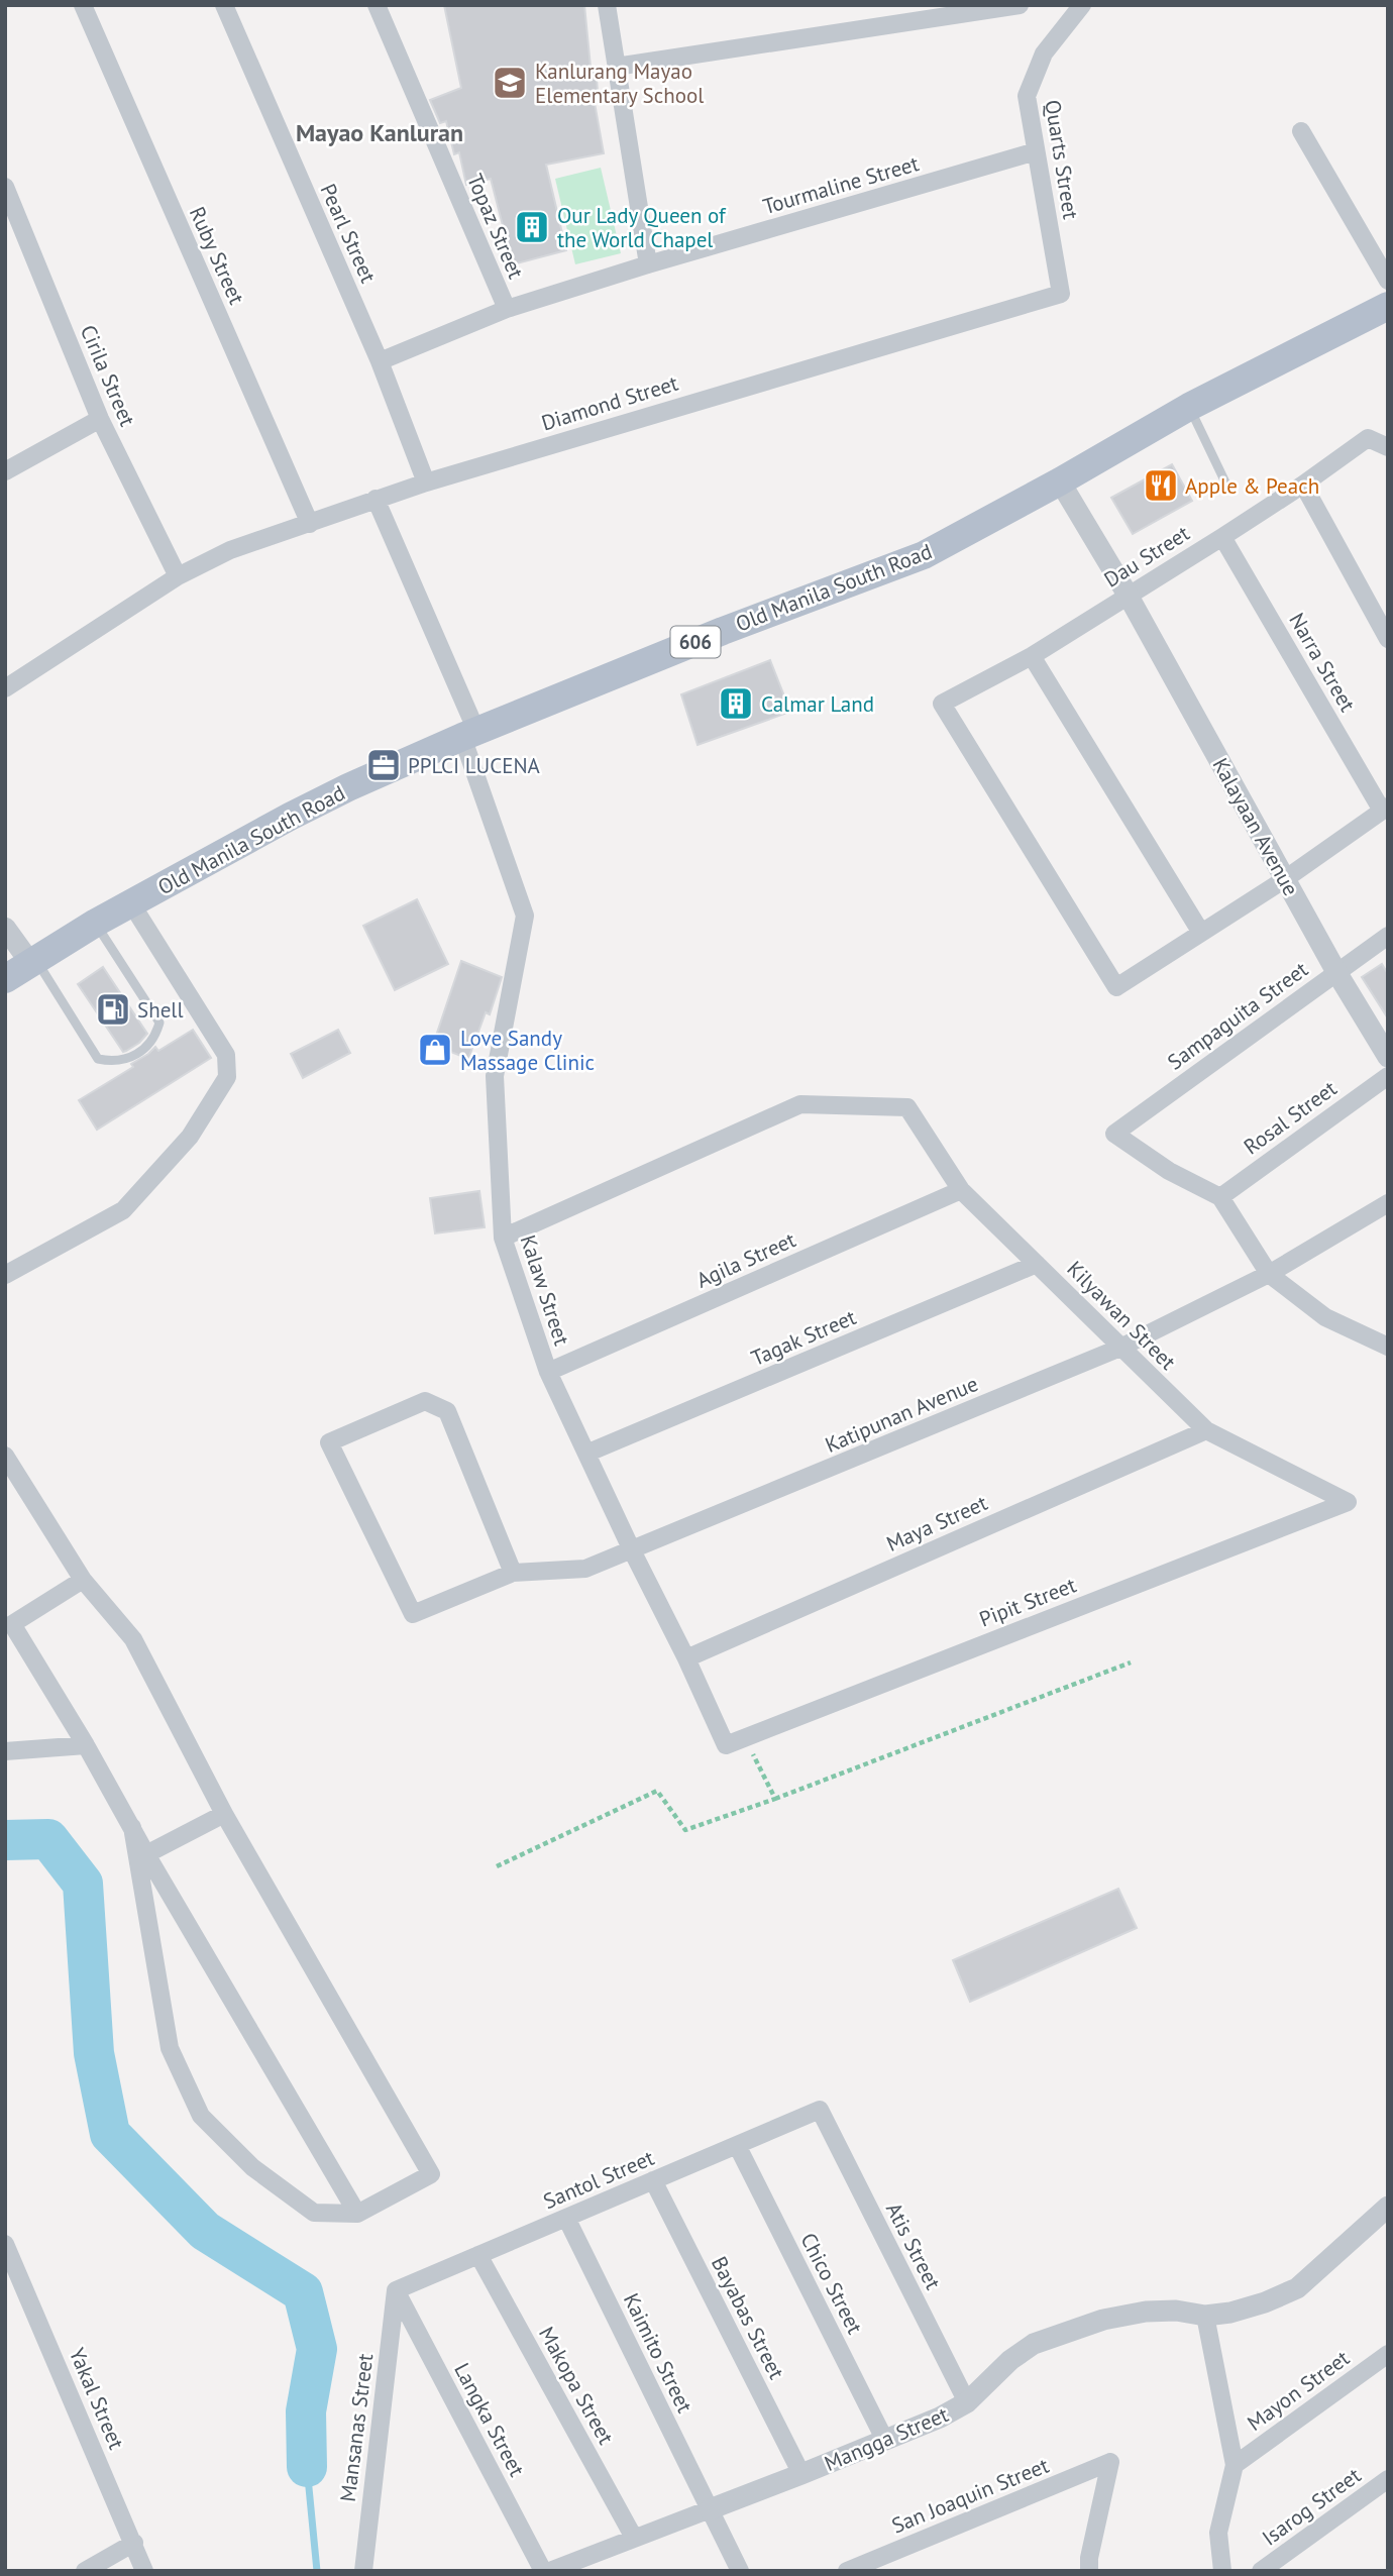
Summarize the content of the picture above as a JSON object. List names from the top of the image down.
{
  "streets": {
    "main road": ["Old Manila South Road", "606"],
    "street": [
      "Quarts Street",
      "Tourmaline Street",
      "Topaz Street",
      "Pearl Street",
      "Ruby Street",
      "Cirila Street",
      "Diamond Street",
      "Dau Street",
      "Narra Street",
      "Kalayaan Avenue",
      "Sampaguita Street",
      "Rosal Street",
      "Agila Street",
      "Kalaw Street",
      "Kilyawan Street",
      "Tagak Street",
      "Katipunan Avenue",
      "Maya Street",
      "Pipit Street",
      "Santol Street",
      "Atis Street",
      "Chico Street",
      "Bayabas Street",
      "Kaimito Street",
      "Makopa Street",
      "Mayon Street",
      "Yakal Street",
      "Langka Street",
      "Mansanas Street",
      "Mangga Street",
      "San Joaquin Street",
      "Isarog Street"
    ]
  },
  "crossings": [
    ["Quarts Street", "Tourmaline Street"],
    ["Quarts Street", "Diamond Street"],
    ["Tourmaline Street", "Topaz Street"],
    ["Tourmaline Street", "Pearl Street"],
    ["Pearl Street", "Diamond Street"],
    ["Ruby Street", "Diamond Street"],
    ["Cirila Street", "Diamond Street"],
    ["Diamond Street", "Kalaw Street"],
    ["Dau Street", "Narra Street"],
    ["Dau Street", "Kalayaan Avenue"],
    ["Old Manila South Road", "Kalayaan Avenue"],
    ["Old Manila South Road", "Kalaw Street"],
    ["Kalayaan Avenue", "Sampaguita Street"],
    ["Sampaguita Street", "Rosal Street"],
    ["Agila Street", "Kalaw Street"],
    ["Agila Street", "Kilyawan Street"],
    ["Kalaw Street", "Kilyawan Street"],
    ["Kalaw Street", "Tagak Street"],
    ["Kalaw Street", "Katipunan Avenue"],
    ["Kalaw Street", "Maya Street"],
    ["Kalaw Street", "Pipit Street"],
    ["Kilyawan Street", "Tagak Street"],
    ["Kilyawan Street", "Katipunan Avenue"],
    ["Kilyawan Street", "Maya Street"],
    ["Kilyawan Street", "Pipit Street"],
    ["Santol Street", "Atis Street"],
    ["Santol Street", "Chico Street"],
    ["Santol Street", "Bayabas Street"],
    ["Santol Street", "Kaimito Street"],
    ["Santol Street", "Makopa Street"],
    ["Santol Street", "Langka Street"],
    ["Santol Street", "Mansanas Street"],
    ["Atis Street", "Mangga Street"],
    ["Chico Street", "Mangga Street"],
    ["Bayabas Street", "Mangga Street"],
    ["Kaimito Street", "Mangga Street"],
    ["Makopa Street", "Mangga Street"],
    ["Langka Street", "Mansanas Street"]
  ],
  "districts": ["Mayao Kanluran"],
  "places": {
    "school or university": ["Kanlurang Mayao Elementary School"],
    "building": ["Our Lady Queen of the World Chapel", "Calmar Land"],
    "restaurant": ["Apple & Peach"],
    "office": ["PPLCI LUCENA"],
    "fuel station": ["Shell"],
    "shop": ["Love Sandy Massage Clinic"]
  }
}
